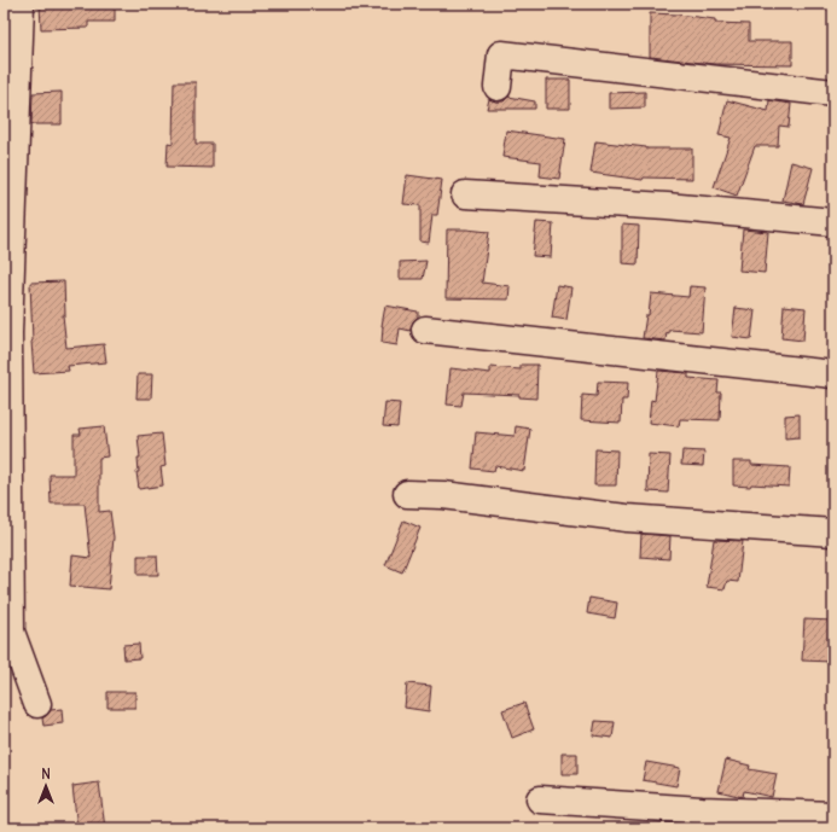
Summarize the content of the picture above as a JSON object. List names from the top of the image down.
{
  "north": "top"
}
